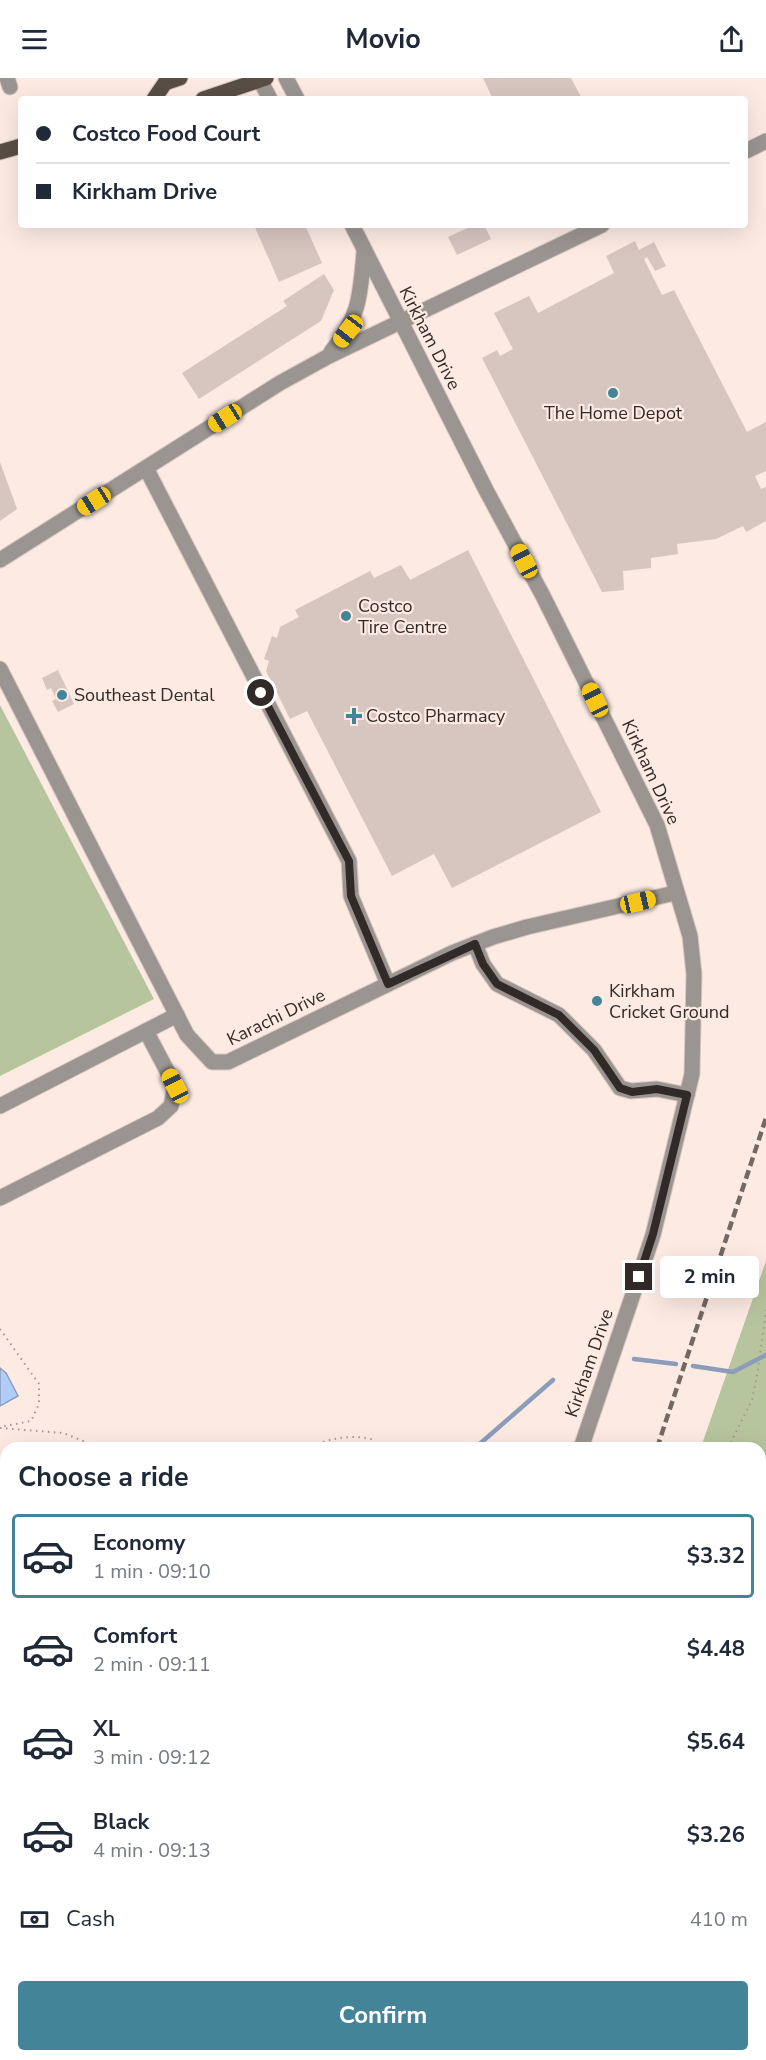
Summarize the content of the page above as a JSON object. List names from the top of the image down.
{
  "streets": {
    "street": ["Kirkham Drive", "Karachi Drive"]
  },
  "crossings": [
    ["Kirkham Drive", "Karachi Drive"]
  ],
  "places": {
    "other": [
      "The Home Depot",
      "Costco Tire Centre",
      "Southeast Dental",
      "Kirkham Cricket Ground"
    ],
    "health": ["Costco Pharmacy"]
  },
  "page": {
    "header": "Movio",
    "banner": ["Costco Food Court", "Kirkham Drive"],
    "bubble": "2 min",
    "heading": "Choose a ride",
    "list": [
      {
        "name": "Economy",
        "note": "1 min · 09:10",
        "value": "$3.32"
      },
      {
        "name": "Comfort",
        "note": "2 min · 09:11",
        "value": "$4.48"
      },
      {
        "name": "XL",
        "note": "3 min · 09:12",
        "value": "$5.64"
      },
      {
        "name": "Black",
        "note": "4 min · 09:13",
        "value": "$3.26"
      }
    ],
    "pay": ["Cash", "410 m"],
    "buttons": "Confirm"
  }
}
